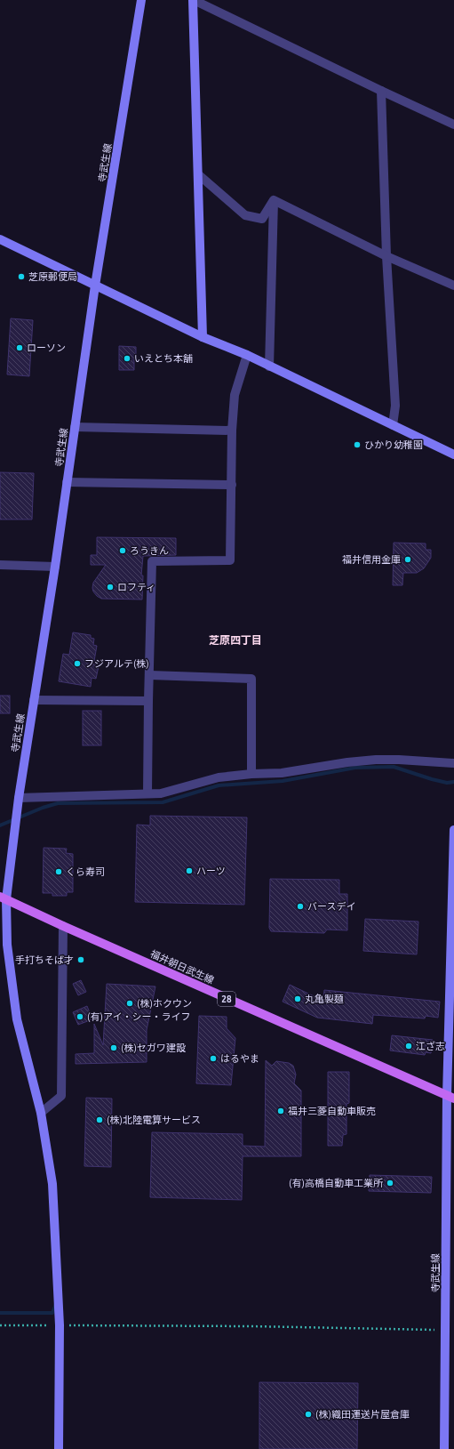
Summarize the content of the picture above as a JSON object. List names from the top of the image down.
{
  "streets": {
    "main road": ["福井朝日武生線", "28"],
    "street": ["寺武生線"]
  },
  "crossings": [
    ["寺武生線", "福井朝日武生線"]
  ],
  "districts": ["芝原四丁目"],
  "places": [
    "芝原郵便局",
    "ローソン",
    "いえとち本舗",
    "ひかり幼稚園",
    "ろうきん",
    "福井信用金庫",
    "ロフティ",
    "フジアルテ(株)",
    "ハーツ",
    "くら寿司",
    "バースデイ",
    "手打ちそば才",
    "丸亀製麺",
    "(株)ホクウン",
    "(有)アイ・シー・ライフ",
    "江ざ志",
    "(株)セガワ建設",
    "はるやま",
    "福井三菱自動車販売",
    "(株)北陸電算サービス",
    "(有)高橋自動車工業所",
    "(株)織田運送片屋倉庫"
  ]
}
